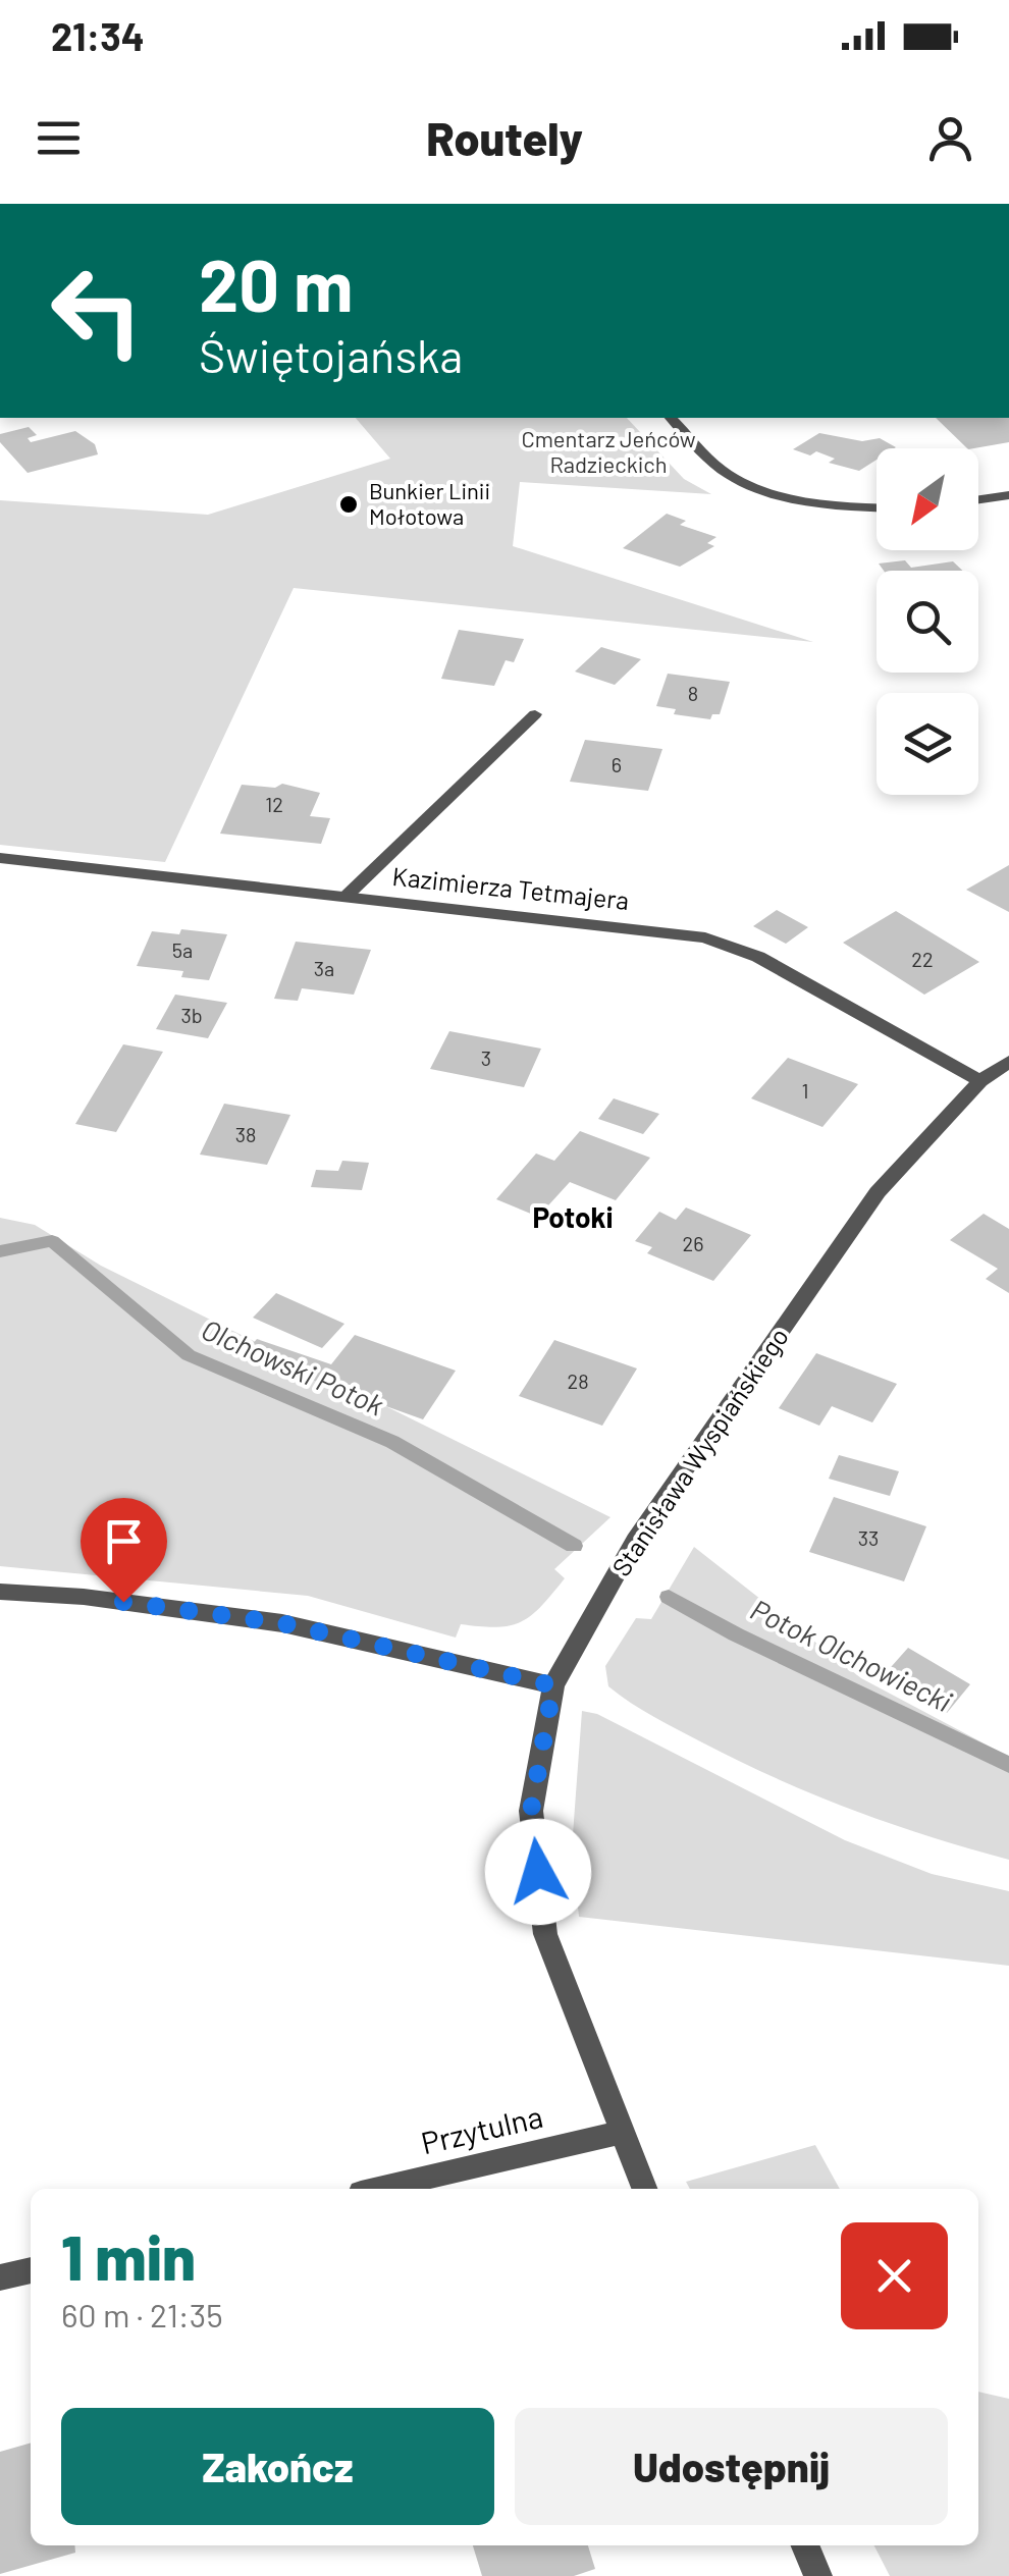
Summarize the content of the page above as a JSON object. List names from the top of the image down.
{
  "streets": {
    "street": ["Kazimierza Tetmajera", "Stanisława Wyspiańskiego", "Przytulna"]
  },
  "crossings": [
    ["Kazimierza Tetmajera", "Stanisława Wyspiańskiego"],
    ["Stanisława Wyspiańskiego", "Przytulna"]
  ],
  "districts": ["Potoki"],
  "water": ["Olchowski Potok", "Potok Olchowiecki"],
  "parks": ["Cmentarz Jeńców Radzieckich"],
  "places": ["Bunkier Linii Mołotowa"],
  "house_numbers": [
    "8",
    "6",
    "12",
    "5a",
    "22",
    "3a",
    "3b",
    "3",
    "1",
    "38",
    "26",
    "28",
    "33"
  ],
  "north": "bottom left",
  "page": {
    "status": "21:34",
    "header": "Routely",
    "turn": ["20 m", "Świętojańska"],
    "heading": ["1 min", "60 m · 21:35"],
    "buttons": ["Zakończ", "Udostępnij"]
  }
}
